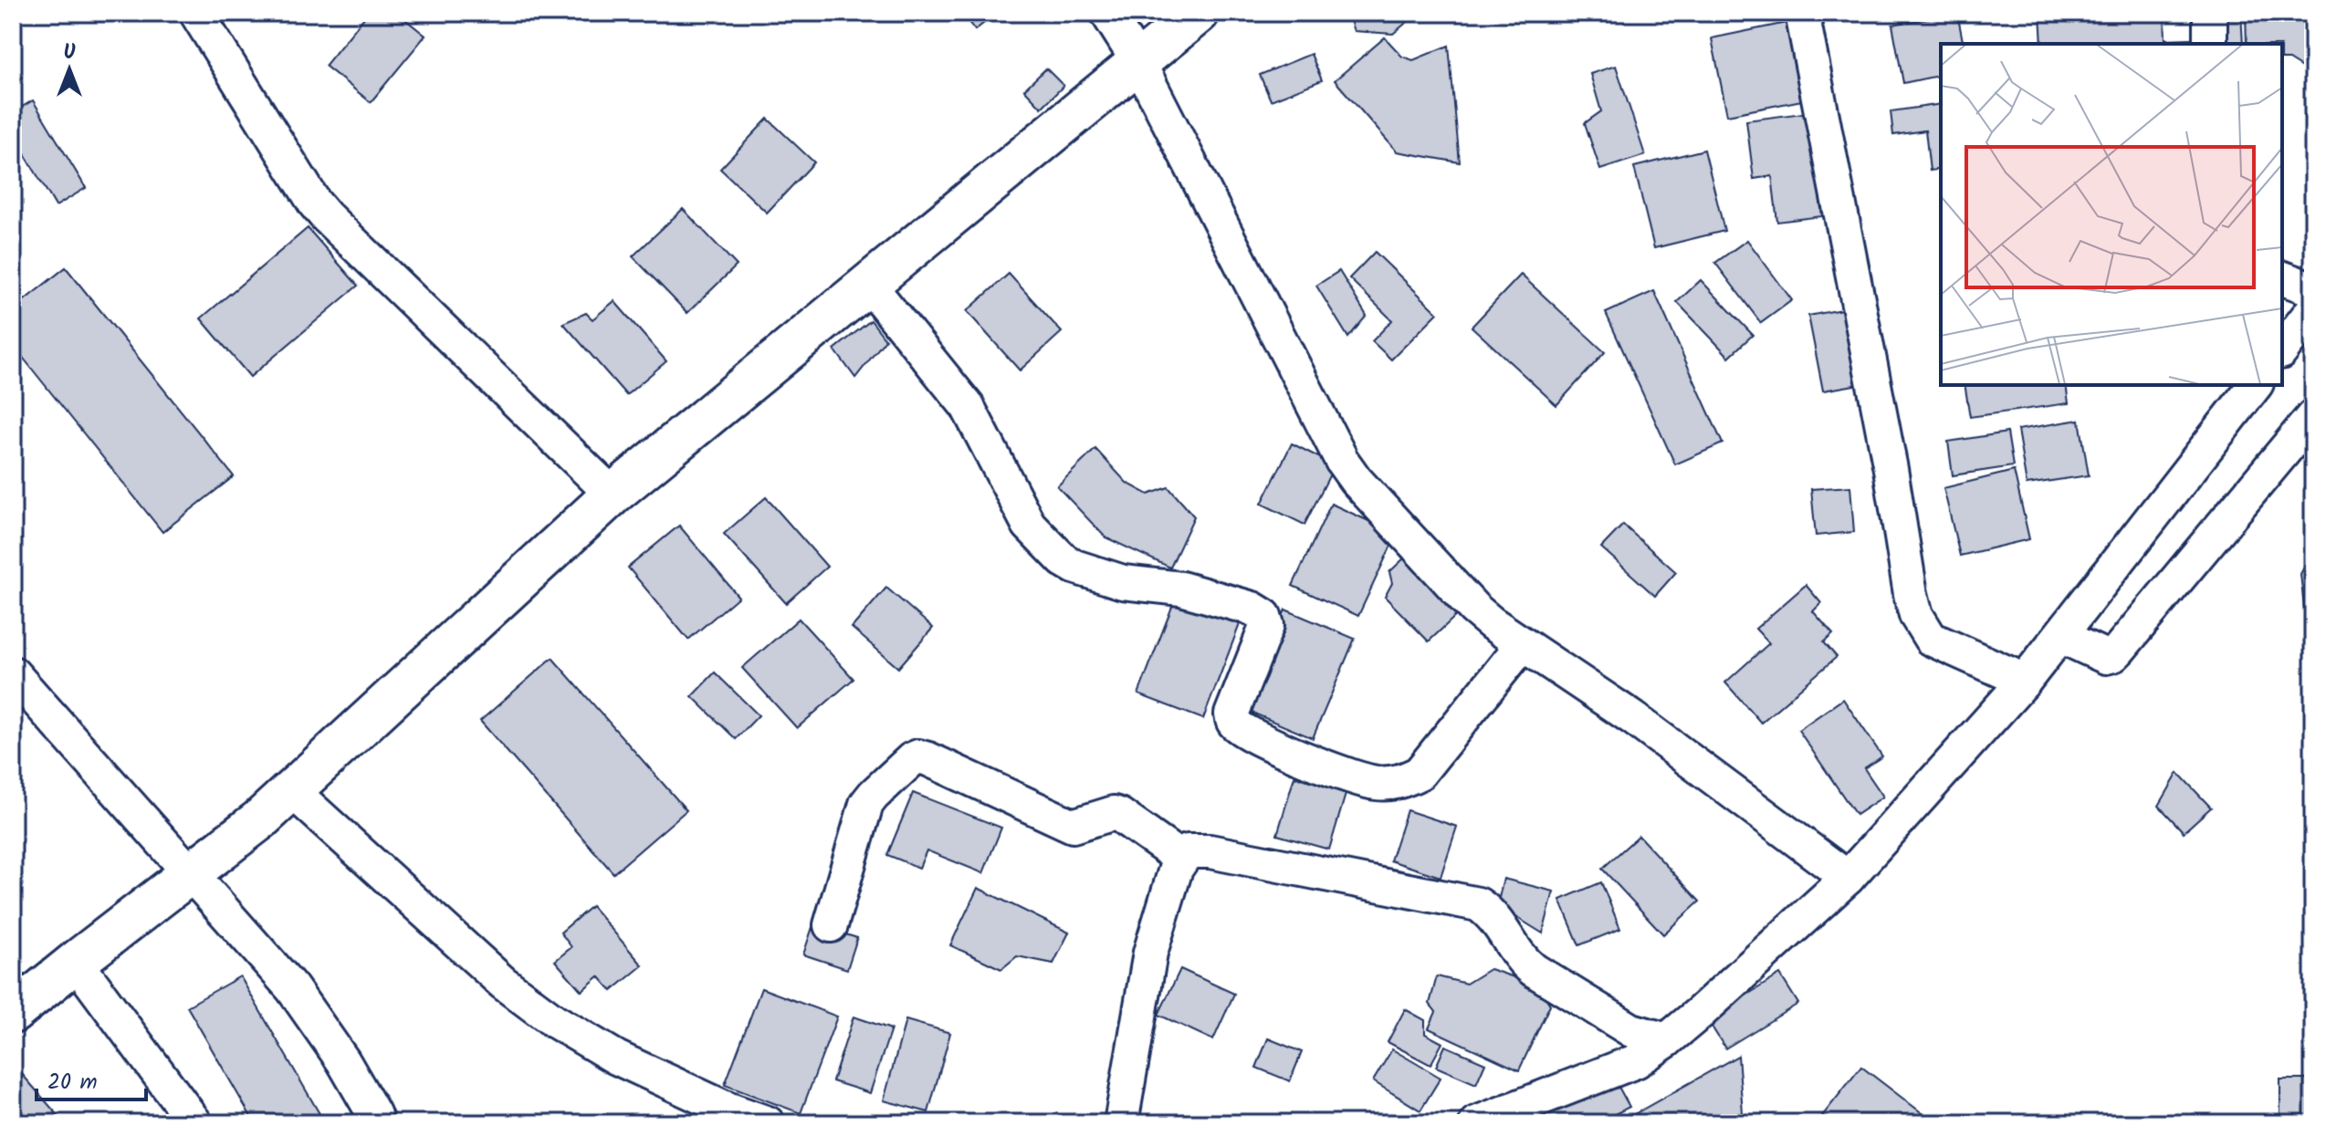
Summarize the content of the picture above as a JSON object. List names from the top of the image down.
{
  "scale_bar": "20 m",
  "north": "top"
}
